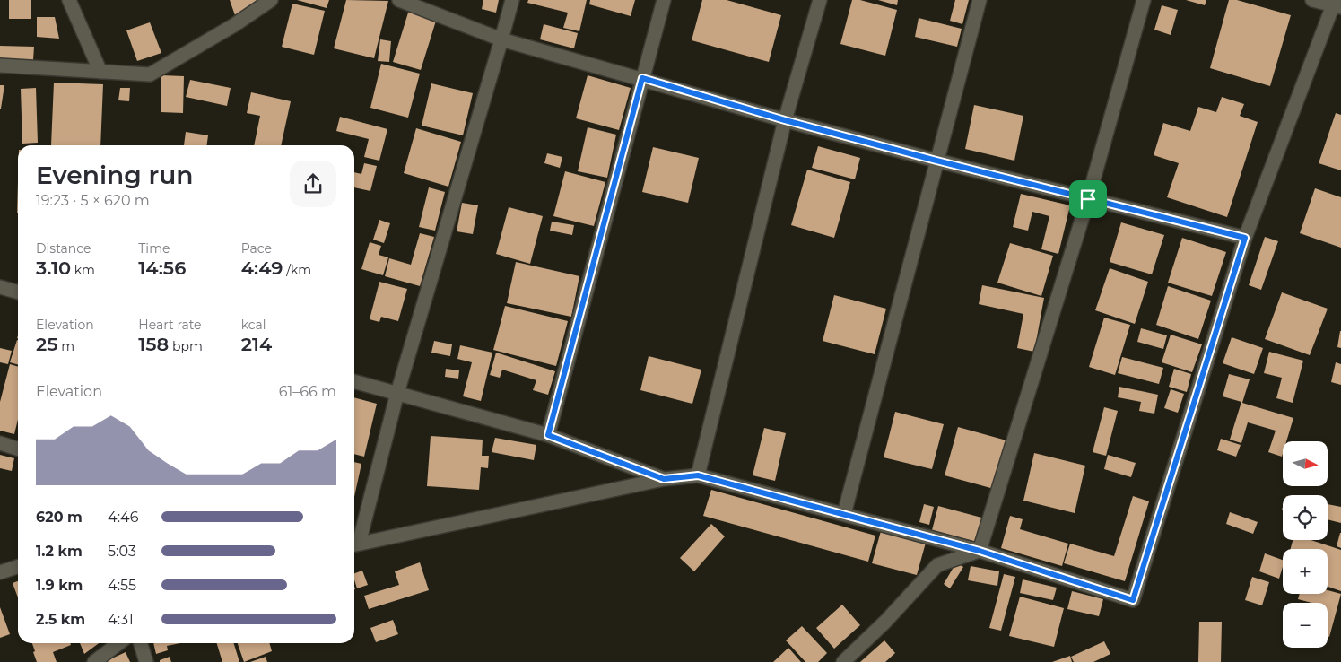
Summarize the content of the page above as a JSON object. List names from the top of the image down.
{
  "north": "right",
  "page": {
    "heading": ["Evening run", "19:23 · 5 × 620 m"],
    "stats": [
      ["Distance", "3.10 km"],
      ["Time", "14:56"],
      ["Pace", "4:49 /km"],
      ["Elevation", "25 m"],
      ["Heart rate", "158 bpm"],
      ["kcal", "214"]
    ],
    "chart": ["Elevation", "61–66 m"],
    "map_buttons": ["+", "−"],
    "list": [
      {
        "name": "620 m",
        "note": "4:46"
      },
      {
        "name": "1.2 km",
        "note": "5:03"
      },
      {
        "name": "1.9 km",
        "note": "4:55"
      },
      {
        "name": "2.5 km",
        "note": "4:31"
      }
    ]
  }
}
